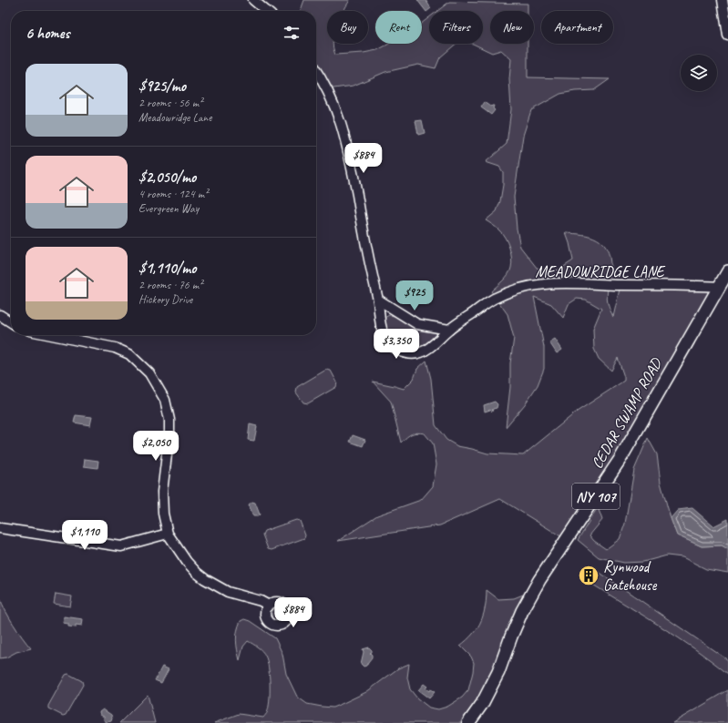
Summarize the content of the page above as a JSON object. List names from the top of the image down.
{
  "streets": {
    "main road": ["CEDAR SWAMP ROAD", "NY 107"],
    "street": ["MEADOWRIDGE LANE"]
  },
  "crossings": [
    ["MEADOWRIDGE LANE", "CEDAR SWAMP ROAD"]
  ],
  "places": {
    "building": ["Rynwood Gatehouse"]
  },
  "page": {
    "chip": [
      "Buy",
      "Rent",
      "Filters",
      "New",
      "Apartment"
    ],
    "heading": "6 homes",
    "list": [
      {
        "name": "$925/mo",
        "note": "2 rooms · 56 m² · Meadowridge Lane"
      },
      {
        "name": "$2,050/mo",
        "note": "4 rooms · 124 m² · Evergreen Way"
      },
      {
        "name": "$1,110/mo",
        "note": "2 rooms · 76 m² · Hickory Drive"
      }
    ],
    "price": [
      "$884",
      "$925",
      "$3,350",
      "$2,050",
      "$1,110",
      "$884"
    ]
  }
}
